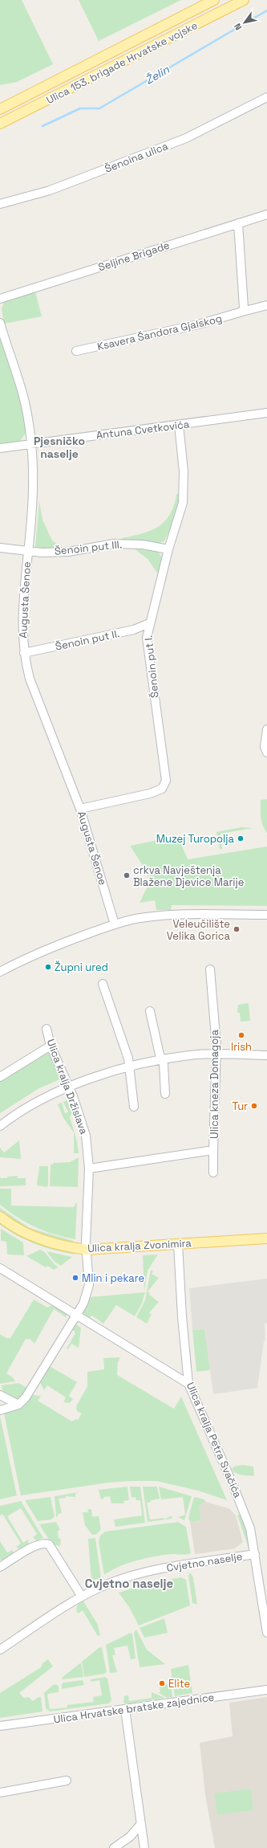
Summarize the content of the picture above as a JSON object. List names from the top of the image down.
{
  "streets": {
    "main road": ["Ulica 153. brigade Hrvatske vojske", "Ulica kralja Zvonimira"],
    "street": [
      "Šenoina ulica",
      "Seljine Brigade",
      "Ksavera Šandora Gjalskog",
      "Antuna Cvetkovića",
      "Šenoin put III.",
      "Augusta Šenoe",
      "Šenoin put II.",
      "Šenoin put I.",
      "Ulica kneza Domagoja",
      "Ulica kralja Držislava",
      "Ulica kralja Petra Svačića",
      "Cvjetno naselje",
      "Ulica Hrvatske bratske zajednice"
    ]
  },
  "crossings": [
    ["Antuna Cvetkovića", "Augusta Šenoe"],
    ["Antuna Cvetkovića", "Šenoin put I."],
    ["Šenoin put III.", "Augusta Šenoe"],
    ["Šenoin put III.", "Šenoin put I."],
    ["Augusta Šenoe", "Šenoin put II."],
    ["Augusta Šenoe", "Šenoin put I."],
    ["Šenoin put II.", "Šenoin put I."],
    ["Ulica kneza Domagoja", "Ulica kralja Držislava"],
    ["Ulica kralja Držislava", "Ulica kralja Zvonimira"],
    ["Ulica kralja Zvonimira", "Ulica kralja Petra Svačića"],
    ["Ulica kralja Petra Svačića", "Cvjetno naselje"]
  ],
  "districts": ["Pjesničko naselje", "Cvjetno naselje"],
  "water": ["Želin"],
  "places": [
    "Muzej Turopolja",
    "crkva Navještenja Blažene Djevice Marije",
    "Veleučilište Velika Gorica",
    "Župni ured",
    "Irish",
    "Tur",
    "Mlin i pekare",
    "Elite"
  ],
  "north": "bottom left"
}
